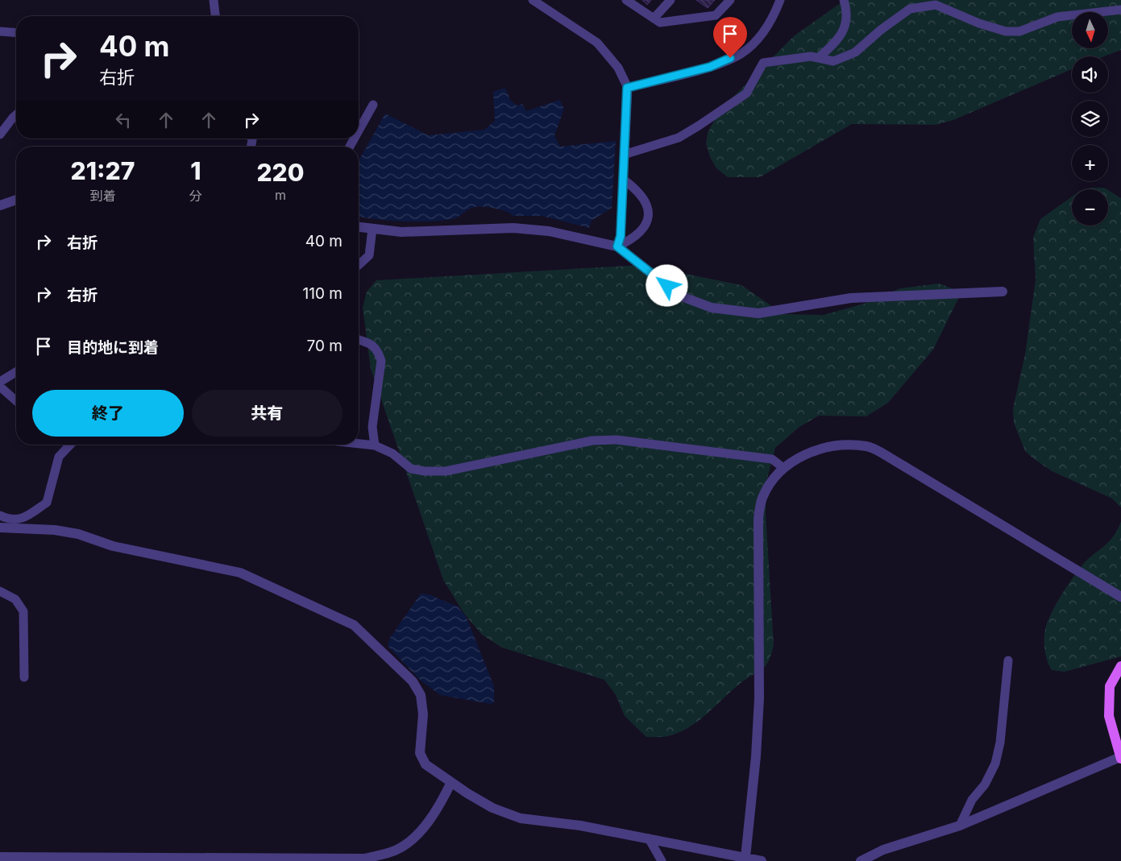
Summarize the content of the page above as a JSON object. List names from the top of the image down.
{
  "north": "bottom",
  "page": {
    "map_buttons": ["+", "−"],
    "turn": ["40 m", "右折"],
    "eta": [
      "21:27",
      "到着",
      "1",
      "分",
      "220",
      "m"
    ],
    "list": [
      {
        "name": "右折",
        "value": "40 m"
      },
      {
        "name": "右折",
        "value": "110 m"
      },
      {
        "name": "目的地に到着",
        "value": "70 m"
      }
    ],
    "buttons": ["終了", "共有"]
  }
}
